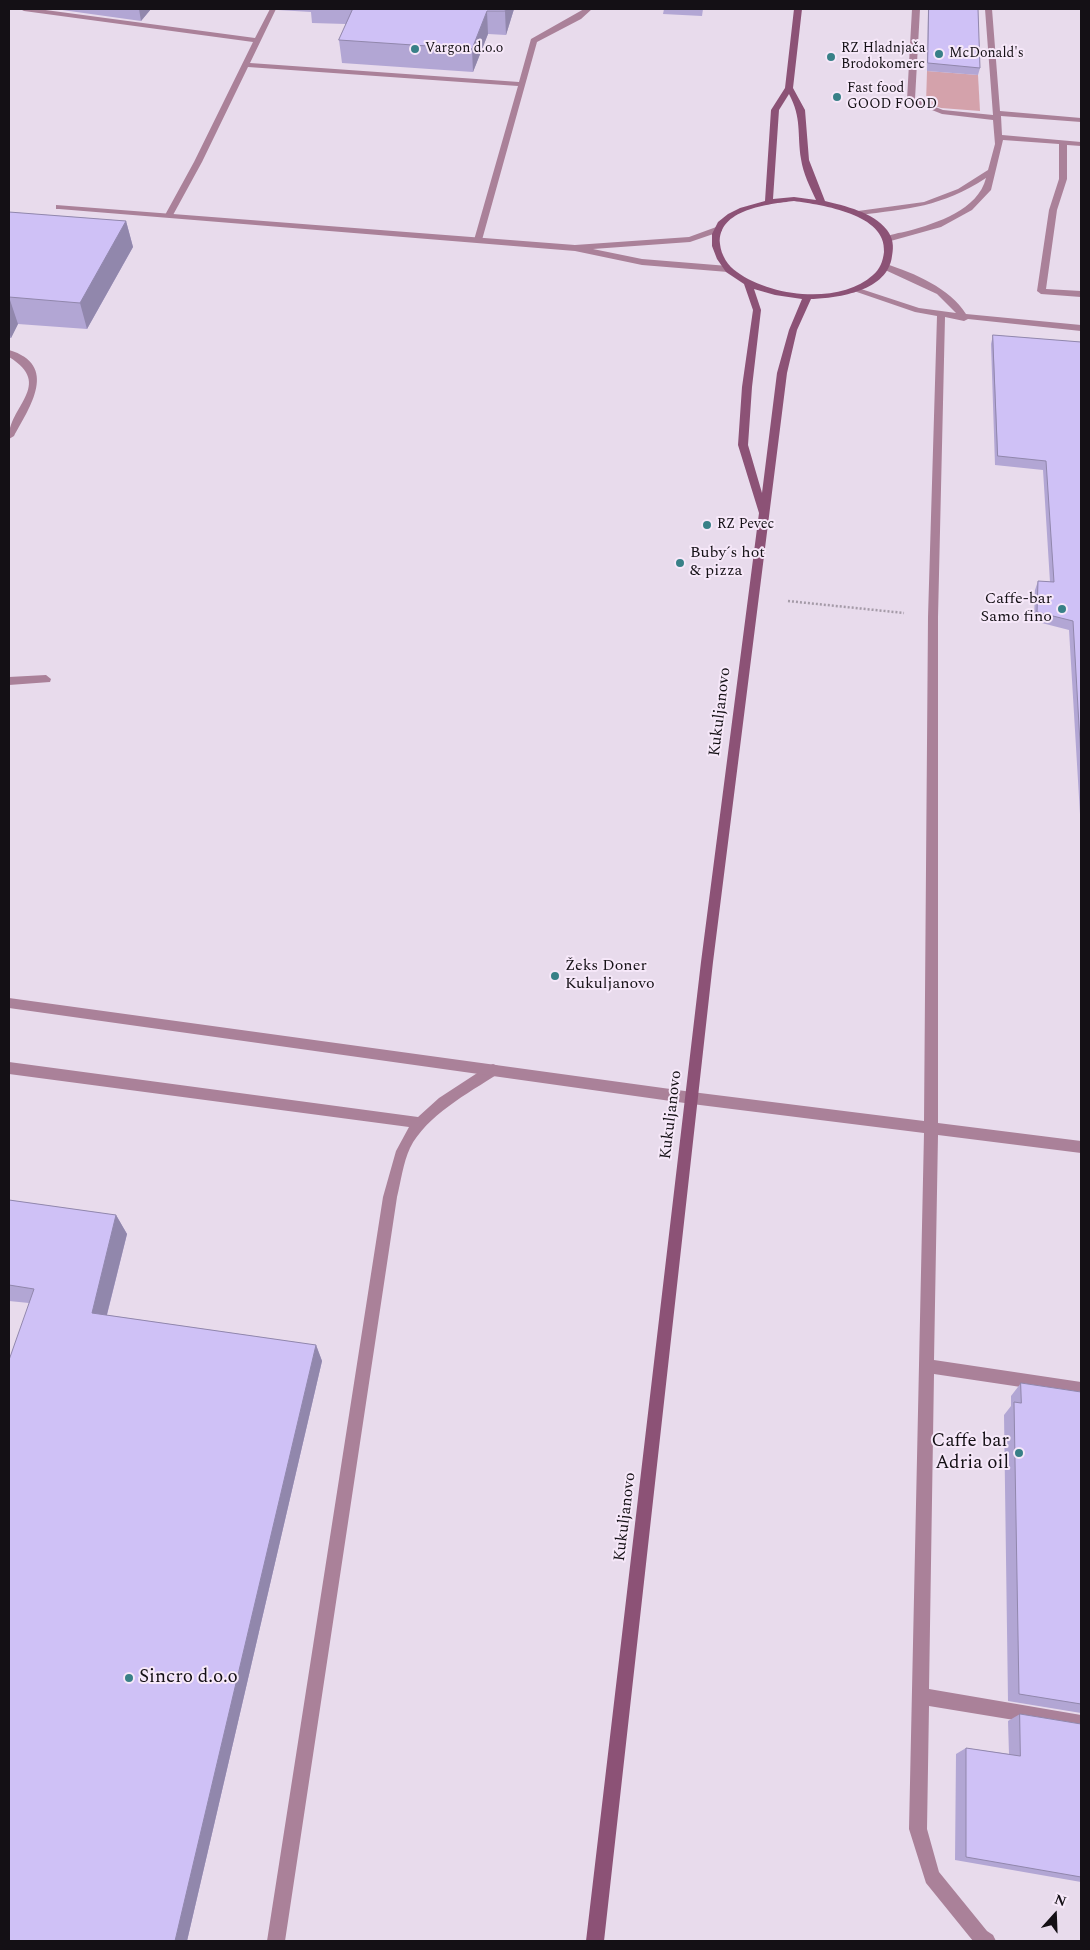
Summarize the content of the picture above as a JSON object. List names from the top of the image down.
{
  "streets": {
    "main road": ["Kukuljanovo"]
  },
  "places": [
    "Vargon d.o.o",
    "McDonald's",
    "RZ Hladnjača Brodokomerc",
    "Fast food GOOD FOOD",
    "RZ Pevec",
    "Buby´s hot & pizza",
    "Caffe-bar Samo fino",
    "Žeks Doner Kukuljanovo",
    "Caffe bar Adria oil",
    "Sincro d.o.o"
  ],
  "north": "top"
}
